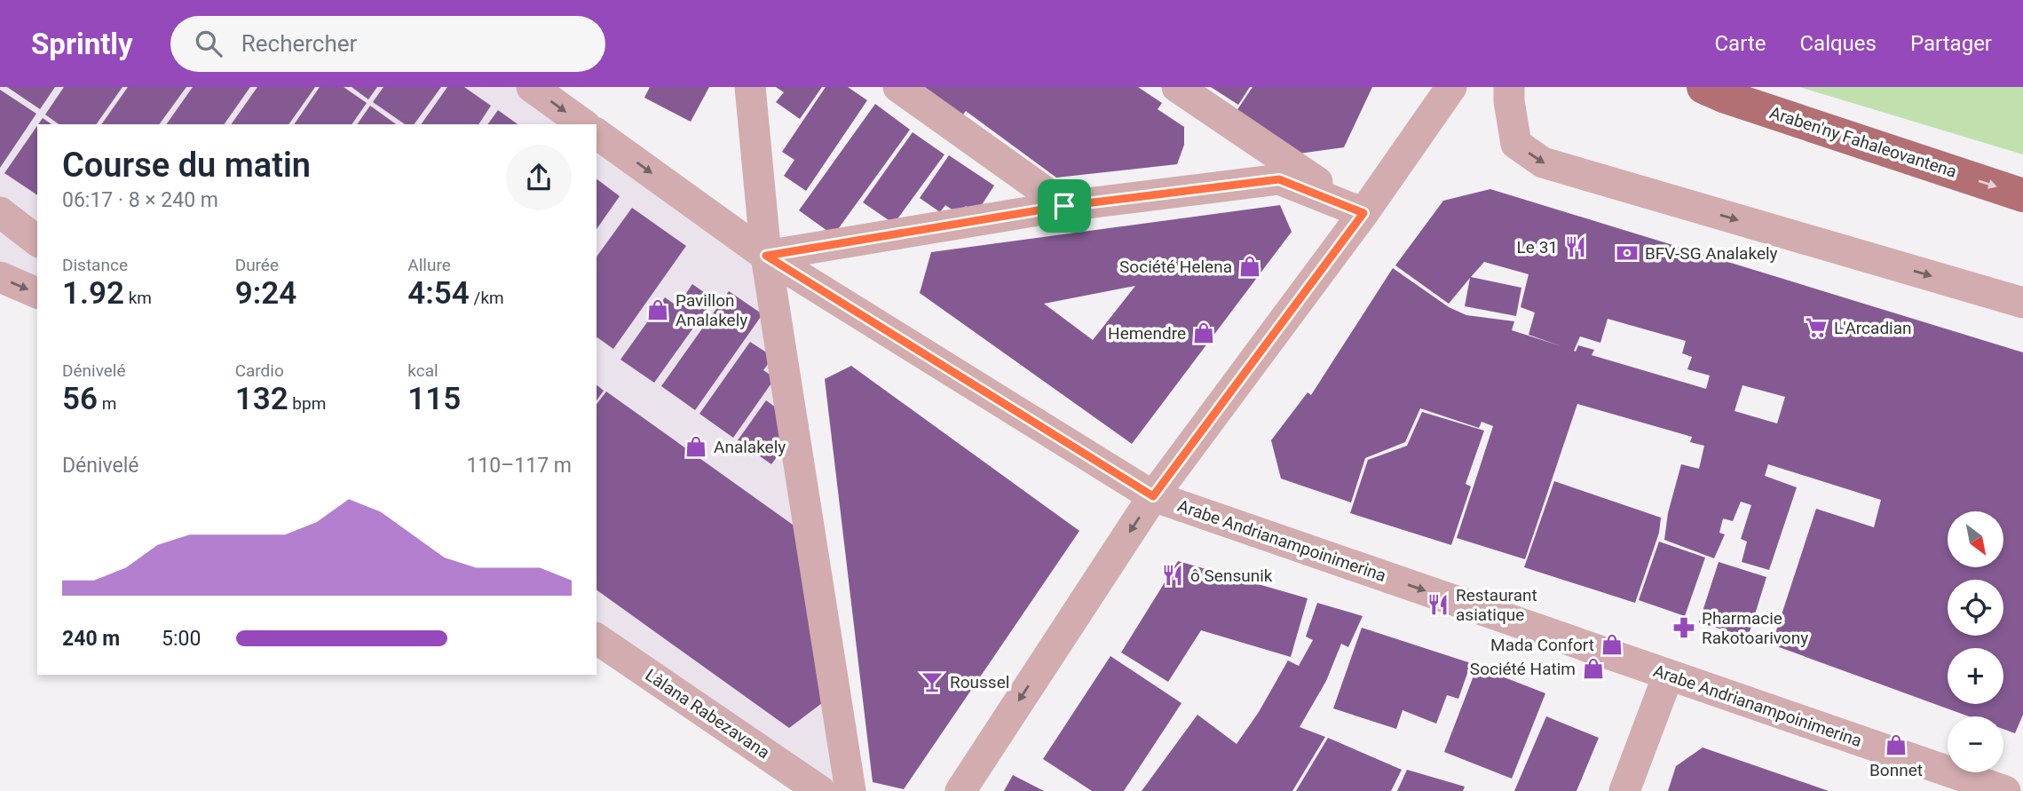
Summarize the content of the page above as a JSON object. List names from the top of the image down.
{
  "streets": {
    "main road": ["Araben'ny Fahaleovantena"],
    "street": ["Arabe Andrianampoinimerina", "Làlana Rabezavana"]
  },
  "one_way": ["Araben'ny Fahaleovantena", "Arabe Andrianampoinimerina"],
  "places": {
    "restaurant": ["Le 31", "ô Sensunik", "Restaurant asiatique"],
    "bank": ["BFV-SG Analakely"],
    "shop": [
      "Société Helena",
      "Pavillon Analakely",
      "Hemendre",
      "Analakely",
      "Mada Confort",
      "Société Hatim",
      "Bonnet"
    ],
    "supermarket": ["L'Arcadian"],
    "pharmacy": ["Pharmacie Rakotoarivony"],
    "bar": ["Roussel"]
  },
  "north": "bottom right",
  "page": {
    "header": "Sprintly",
    "search": "Rechercher",
    "nav": ["Carte", "Calques", "Partager"],
    "heading": ["Course du matin", "06:17 · 8 × 240 m"],
    "stats": [
      ["Distance", "1.92 km"],
      ["Durée", "9:24"],
      ["Allure", "4:54 /km"],
      ["Dénivelé", "56 m"],
      ["Cardio", "132 bpm"],
      ["kcal", "115"]
    ],
    "chart": ["Dénivelé", "110–117 m"],
    "map_buttons": ["+", "−"],
    "list": [
      {
        "name": "240 m",
        "note": "5:00"
      }
    ]
  }
}
